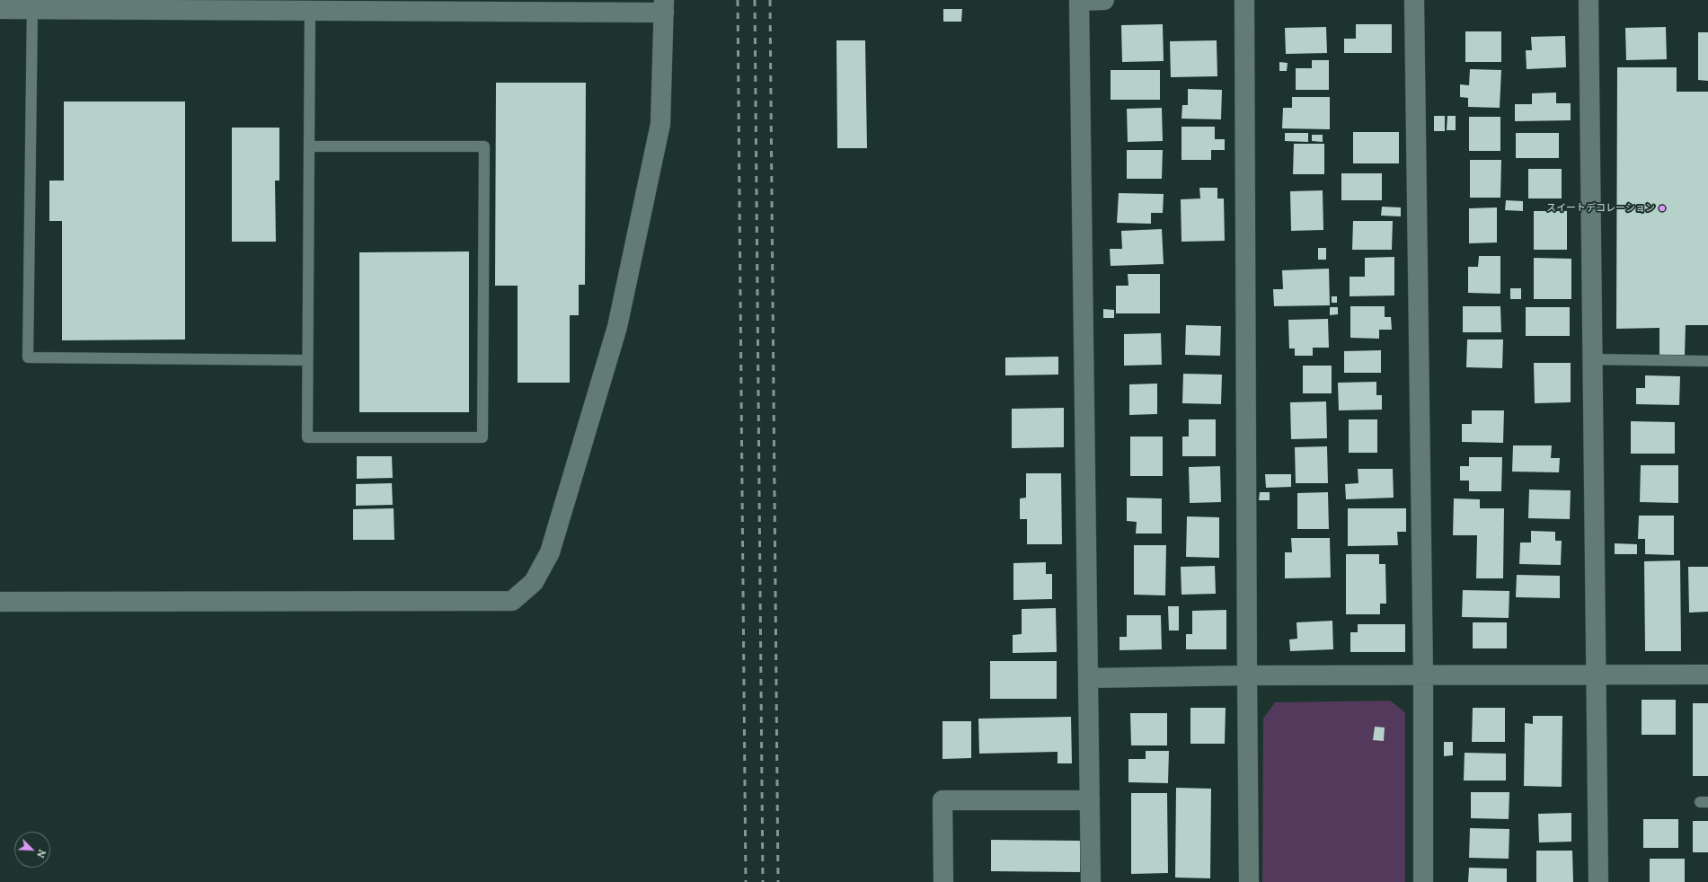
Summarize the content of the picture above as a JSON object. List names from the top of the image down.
{
  "places": ["スイートデコレーション"],
  "north": "bottom right"
}
